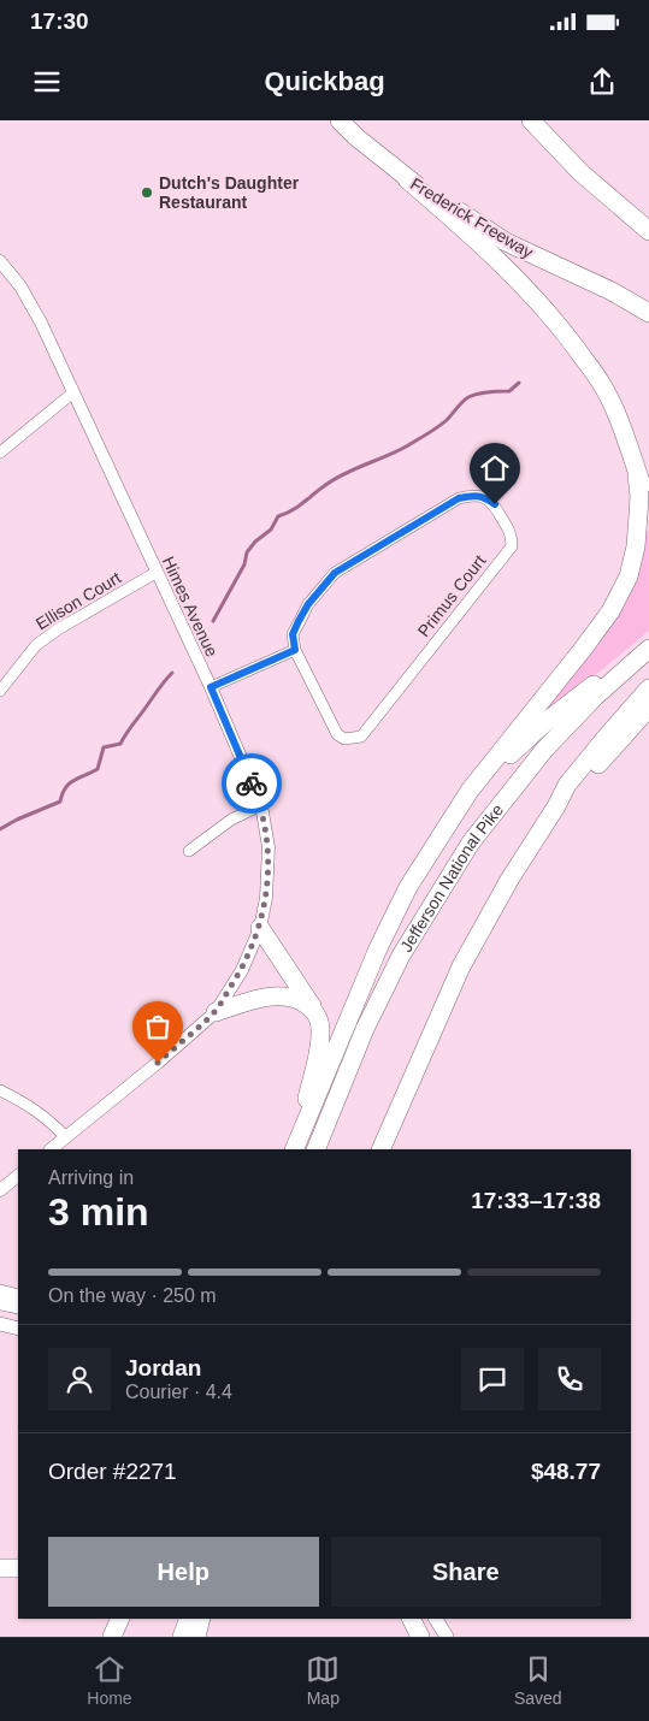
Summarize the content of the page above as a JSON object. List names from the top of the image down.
{
  "streets": {
    "highway": ["Frederick Freeway", "Jefferson National Pike"],
    "street": ["Primus Court", "Ellison Court", "Himes Avenue"]
  },
  "crossings": [
    ["Ellison Court", "Himes Avenue"]
  ],
  "places": ["Dutch's Daughter Restaurant"],
  "page": {
    "status": "17:30",
    "header": "Quickbag",
    "heading": ["3 min", "Arriving in", "17:33–17:38"],
    "panel": [
      "Jordan",
      "Courier · 4.4",
      "Order #2271",
      "$48.77"
    ],
    "bar": "On the way · 250 m",
    "buttons": ["Help", "Share"],
    "tabs": ["Home", "Map", "Saved"]
  }
}
